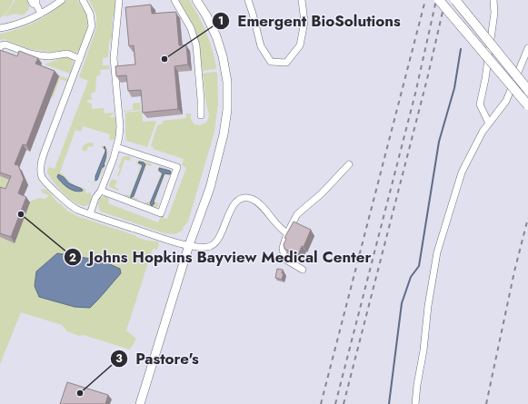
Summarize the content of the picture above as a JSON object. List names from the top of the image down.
{
  "places": ["Emergent BioSolutions", "Johns Hopkins Bayview Medical Center", "Pastore's"]
}
